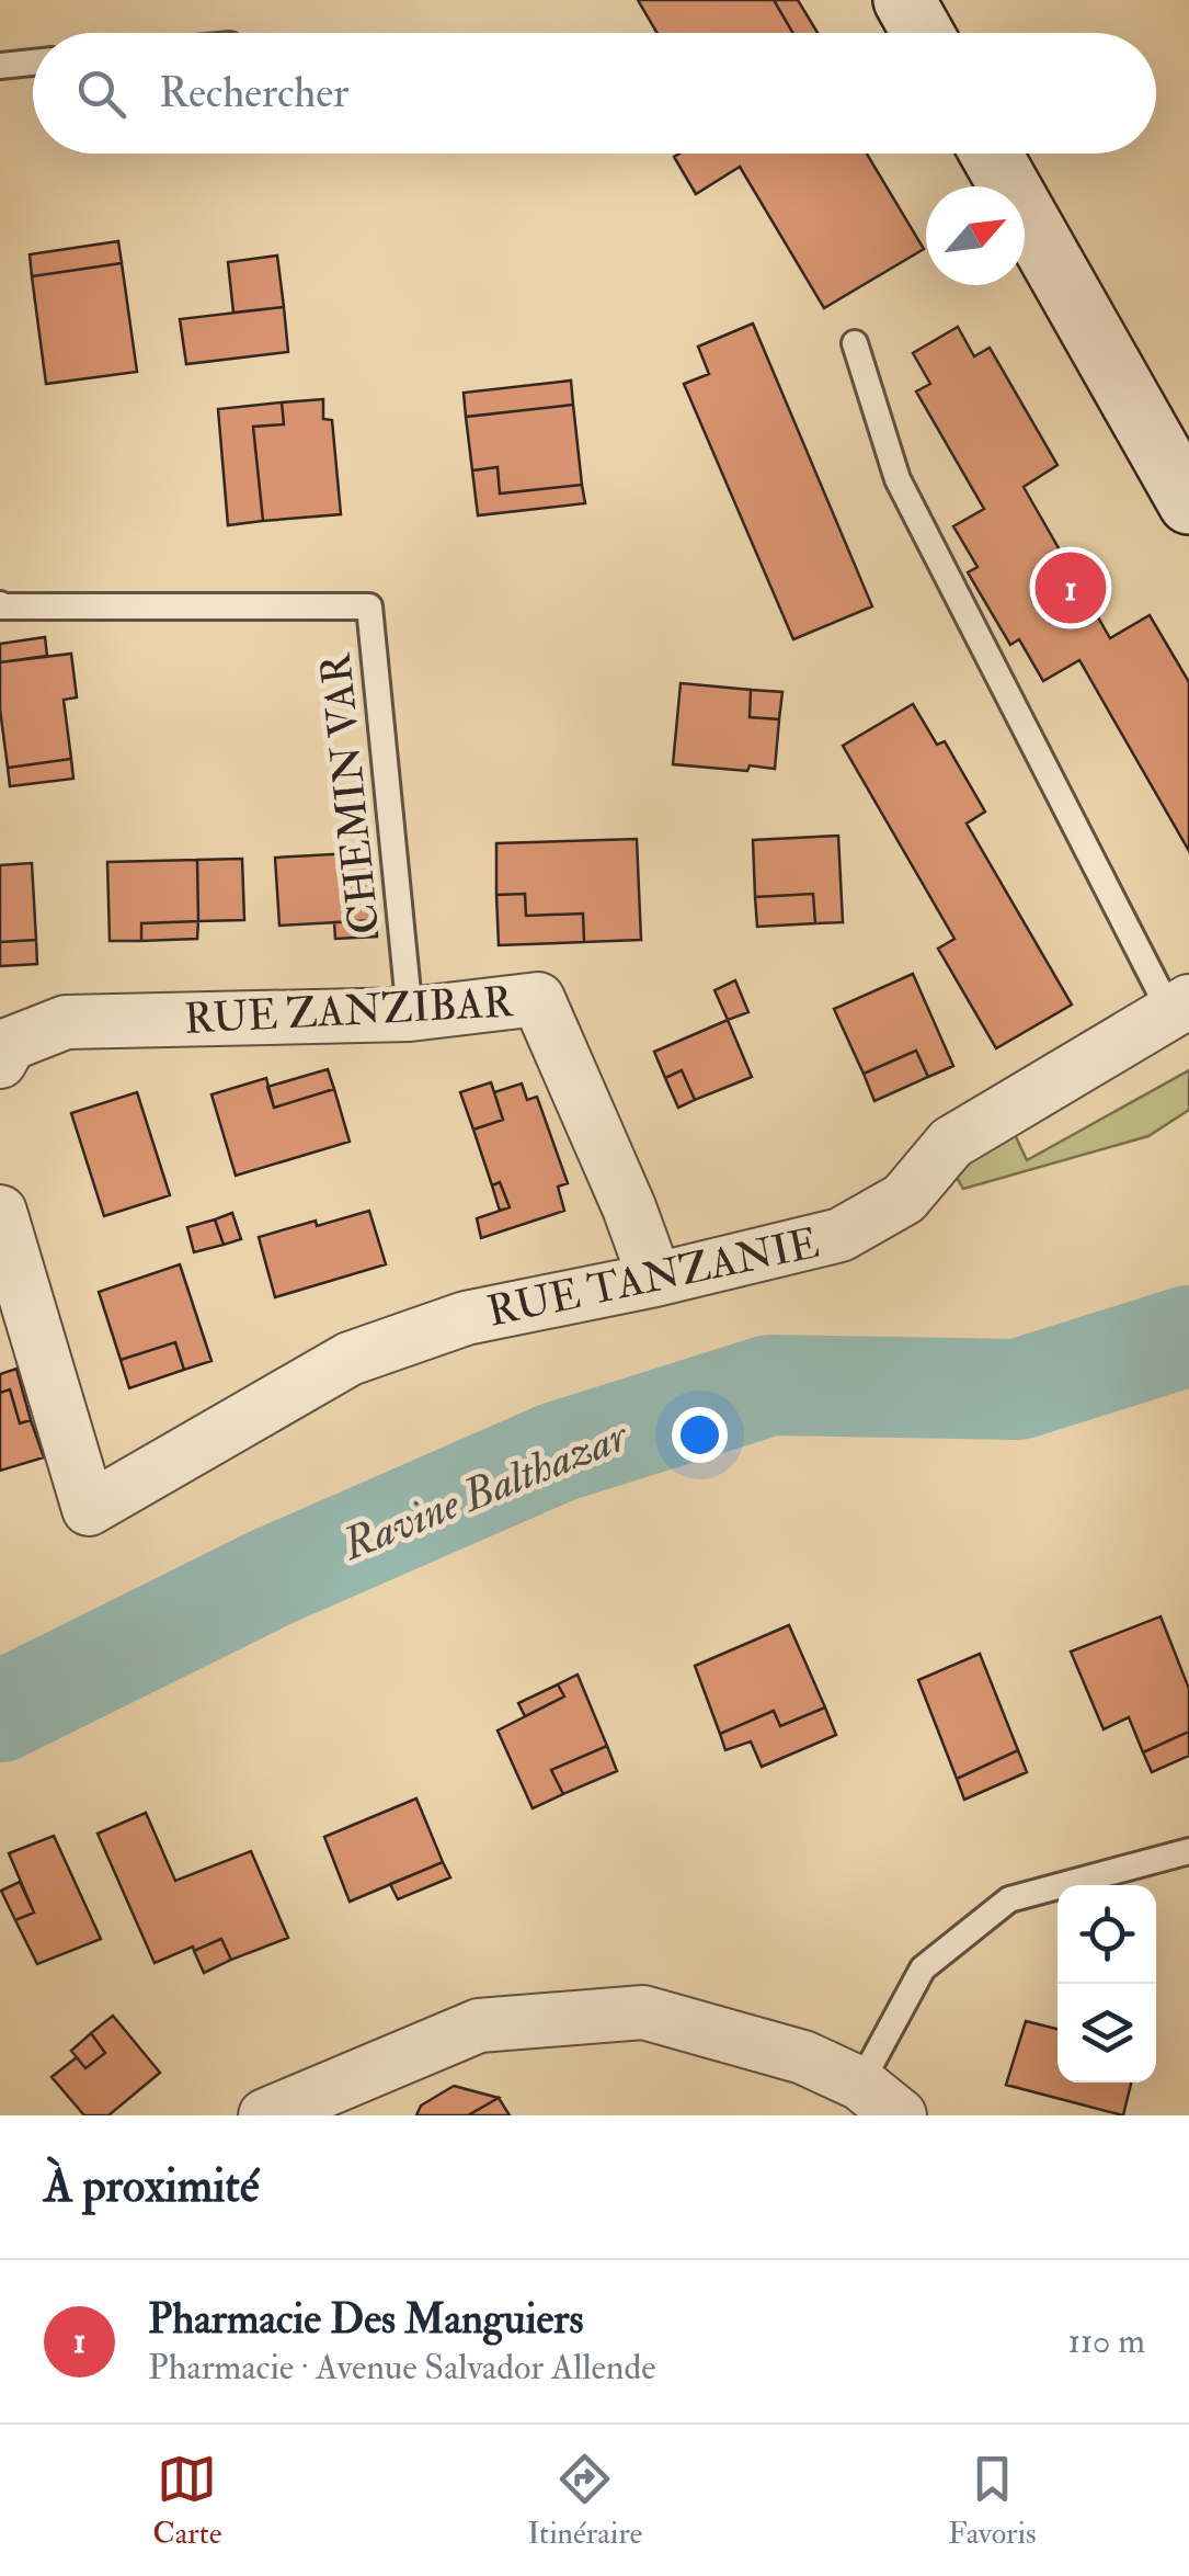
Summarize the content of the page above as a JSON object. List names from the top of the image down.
{
  "streets": {
    "street": ["RUE ZANZIBAR", "RUE TANZANIE"],
    "lane": ["CHEMIN VAR"]
  },
  "crossings": [
    ["CHEMIN VAR", "RUE ZANZIBAR"],
    ["RUE ZANZIBAR", "RUE TANZANIE"]
  ],
  "water": ["Ravine Balthazar"],
  "north": "top right",
  "page": {
    "search": "Rechercher",
    "pins": "1",
    "heading": "À proximité",
    "list": [
      {
        "mark": "1",
        "name": "Pharmacie Des Manguiers",
        "note": "Pharmacie · Avenue Salvador Allende",
        "value": "110 m"
      }
    ],
    "nav": ["Carte", "Itinéraire", "Favoris"]
  }
}
